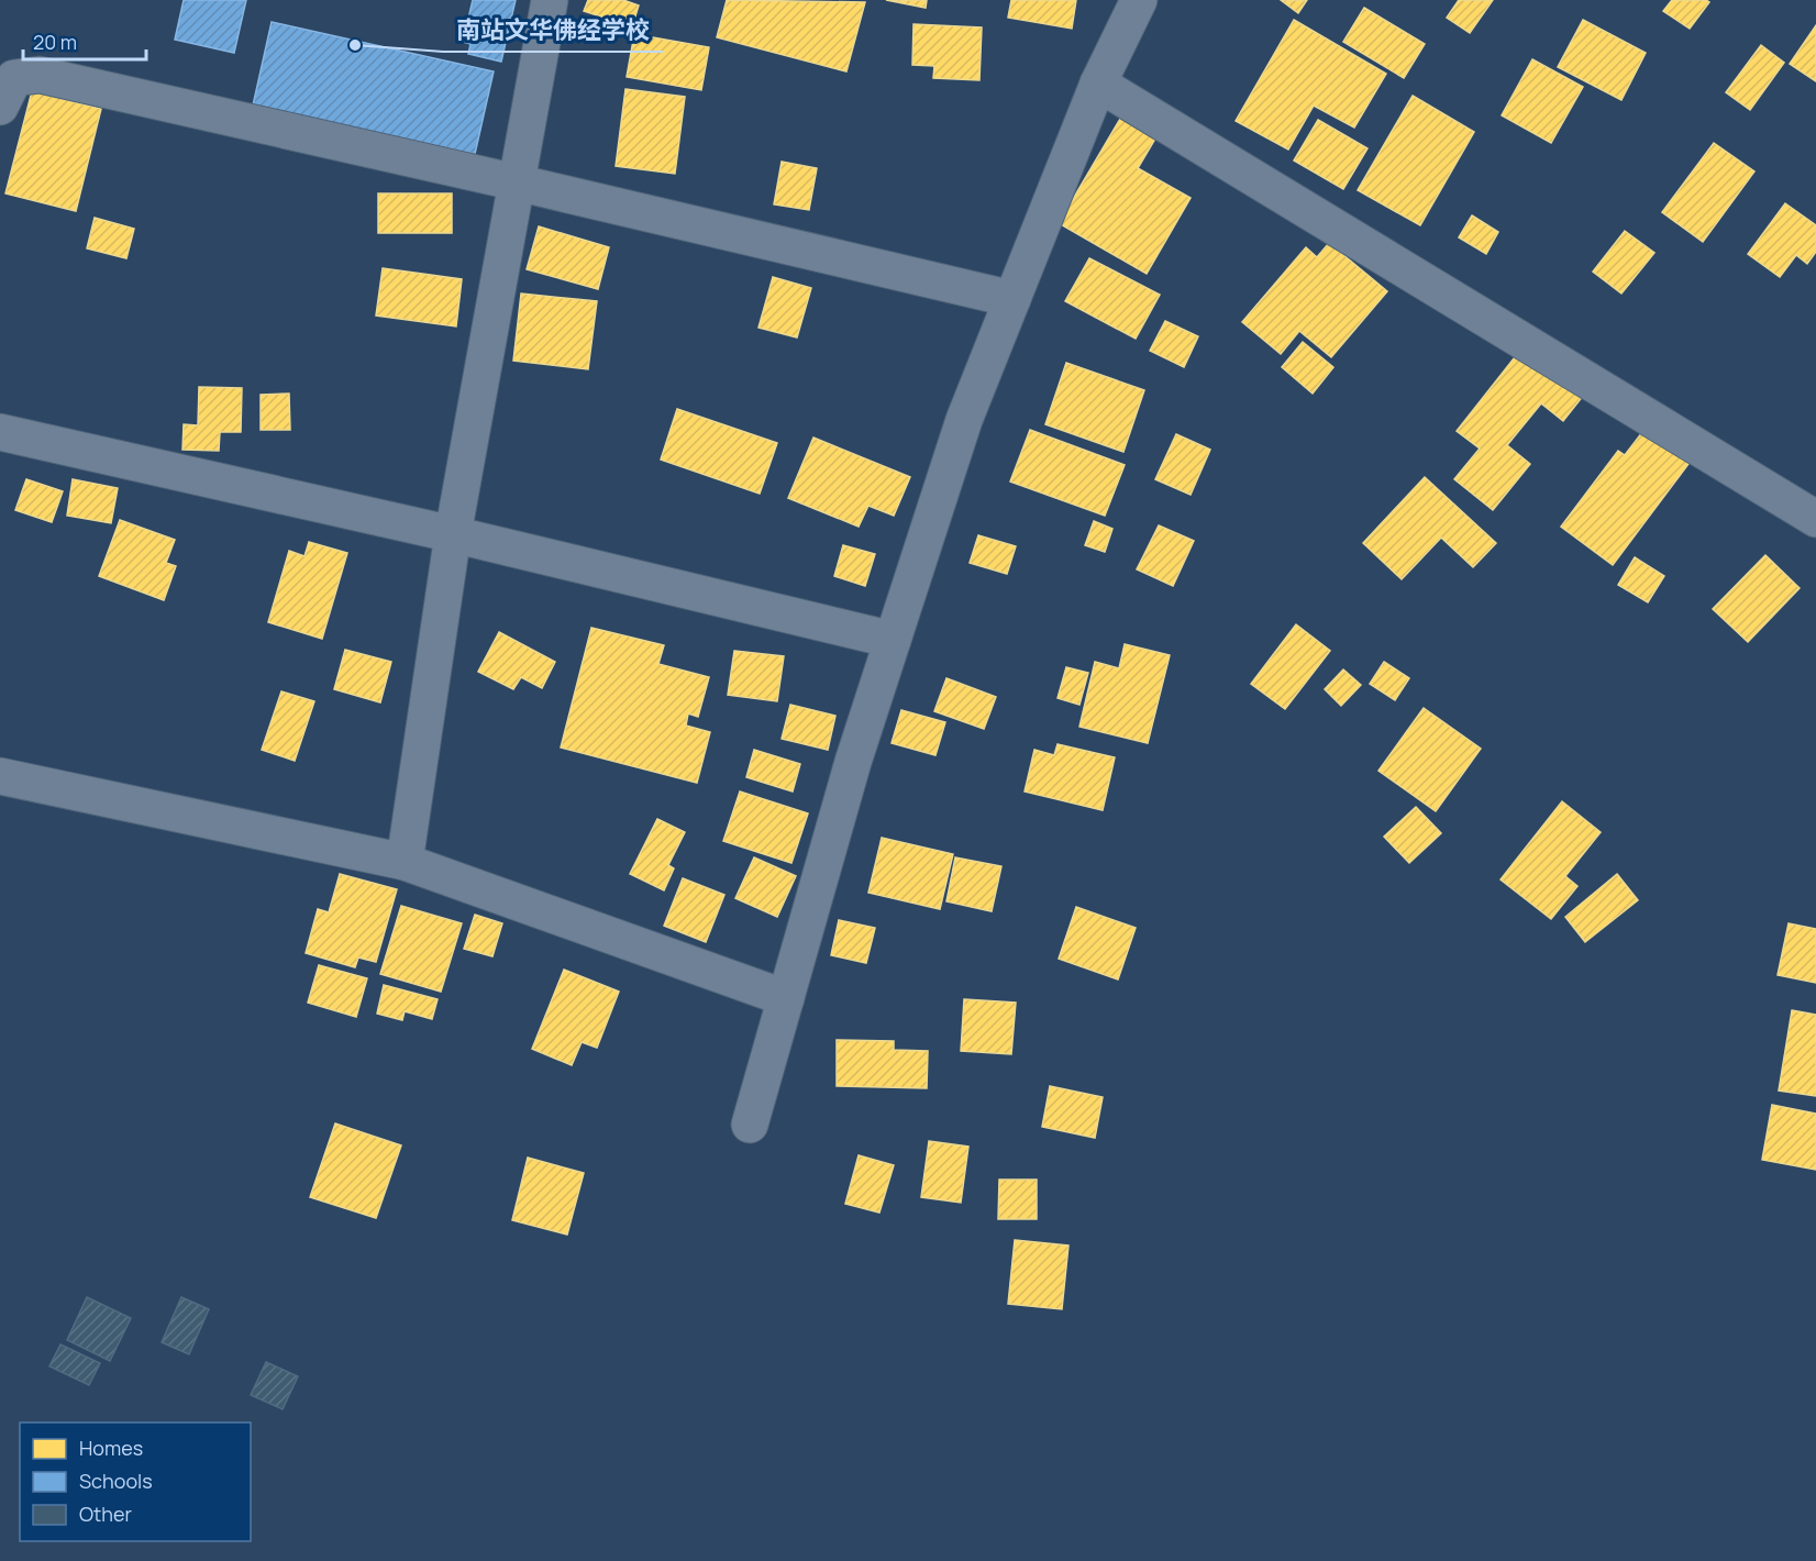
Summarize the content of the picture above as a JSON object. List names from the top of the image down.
{
  "places": ["南站文华佛经学校"],
  "legend": ["Homes", "Schools", "Other"],
  "scale_bar": "20 m"
}
